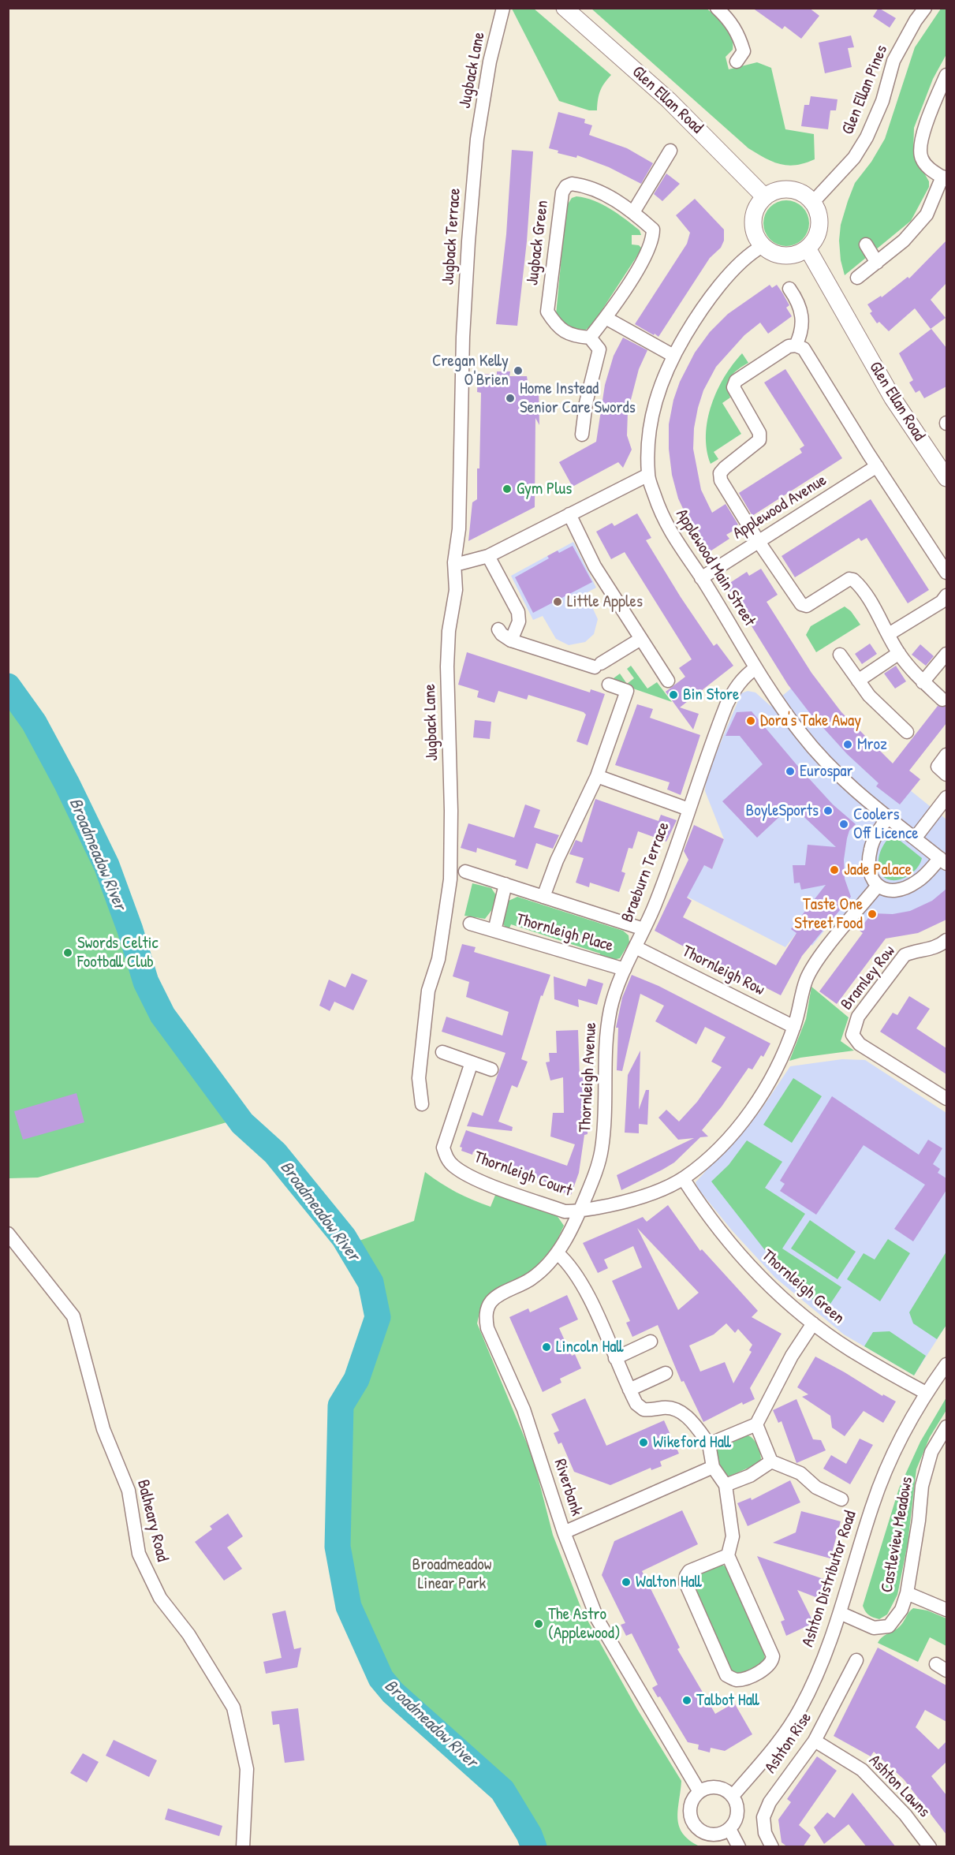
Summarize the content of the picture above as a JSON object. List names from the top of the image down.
{
  "streets": {
    "street": [
      "Jugback Lane",
      "Glen Ellan Pines",
      "Glen Ellan Road",
      "Jugback Terrace",
      "Jugback Green",
      "Applewood Avenue",
      "Applewood Main Street",
      "Braeburn Terrace",
      "Thornleigh Place",
      "Thornleigh Row",
      "Bramley Row",
      "Thornleigh Avenue",
      "Thornleigh Court",
      "Thornleigh Green",
      "Riverbank",
      "Balheary Road",
      "Castleview Meadows",
      "Ashton Distributor Road",
      "Ashton Rise",
      "Ashton Lawns"
    ]
  },
  "crossings": [
    ["Jugback Lane", "Jugback Terrace"],
    ["Glen Ellan Pines", "Glen Ellan Road"],
    ["Glen Ellan Pines", "Applewood Main Street"],
    ["Glen Ellan Road", "Applewood Main Street"],
    ["Applewood Avenue", "Applewood Main Street"],
    ["Braeburn Terrace", "Thornleigh Place"],
    ["Braeburn Terrace", "Thornleigh Row"],
    ["Braeburn Terrace", "Thornleigh Avenue"],
    ["Thornleigh Place", "Thornleigh Avenue"],
    ["Thornleigh Row", "Thornleigh Avenue"],
    ["Thornleigh Avenue", "Thornleigh Court"],
    ["Thornleigh Avenue", "Riverbank"],
    ["Thornleigh Court", "Riverbank"],
    ["Thornleigh Green", "Ashton Distributor Road"],
    ["Riverbank", "Ashton Distributor Road"],
    ["Castleview Meadows", "Ashton Distributor Road"],
    ["Ashton Rise", "Ashton Lawns"]
  ],
  "water": ["Broadmeadow River"],
  "parks": ["Broadmeadow Linear Park"],
  "places": [
    "Cregan Kelly O'Brien",
    "Home Instead Senior Care Swords",
    "Gym Plus",
    "Little Apples",
    "Bin Store",
    "Dora's Take Away",
    "Mroz",
    "Eurospar",
    "BoyleSports",
    "Coolers Off Licence",
    "Jade Palace",
    "Taste One Street Food",
    "Swords Celtic Football Club",
    "Lincoln Hall",
    "Wikeford Hall",
    "Walton Hall",
    "The Astro (Applewood)",
    "Talbot Hall"
  ]
}
